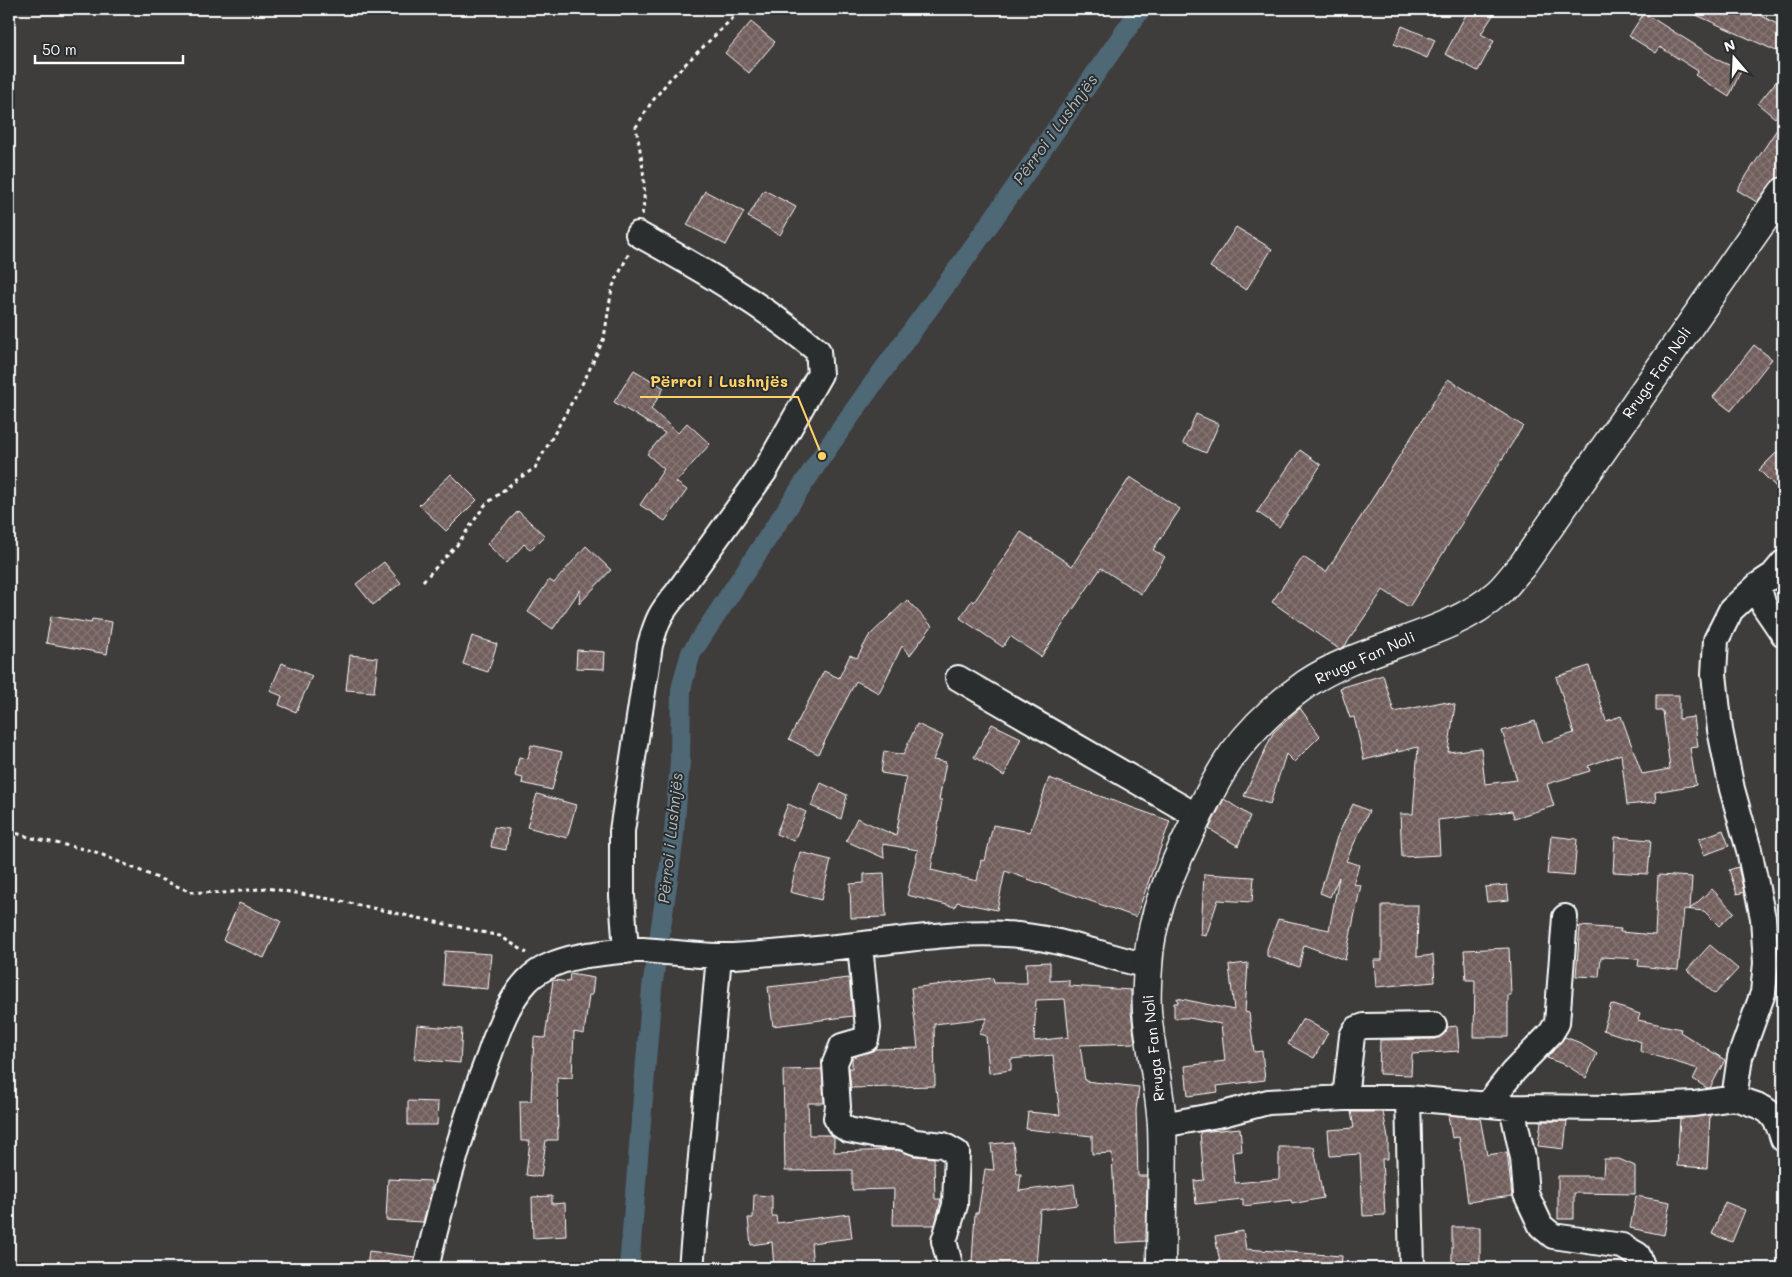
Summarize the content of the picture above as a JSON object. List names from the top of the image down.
{
  "streets": {
    "main road": ["Rruga Fan Noli"]
  },
  "water": ["Përroi i Lushnjës"],
  "places": ["Përroi i Lushnjës"],
  "scale_bar": "50 m",
  "north": "top"
}
